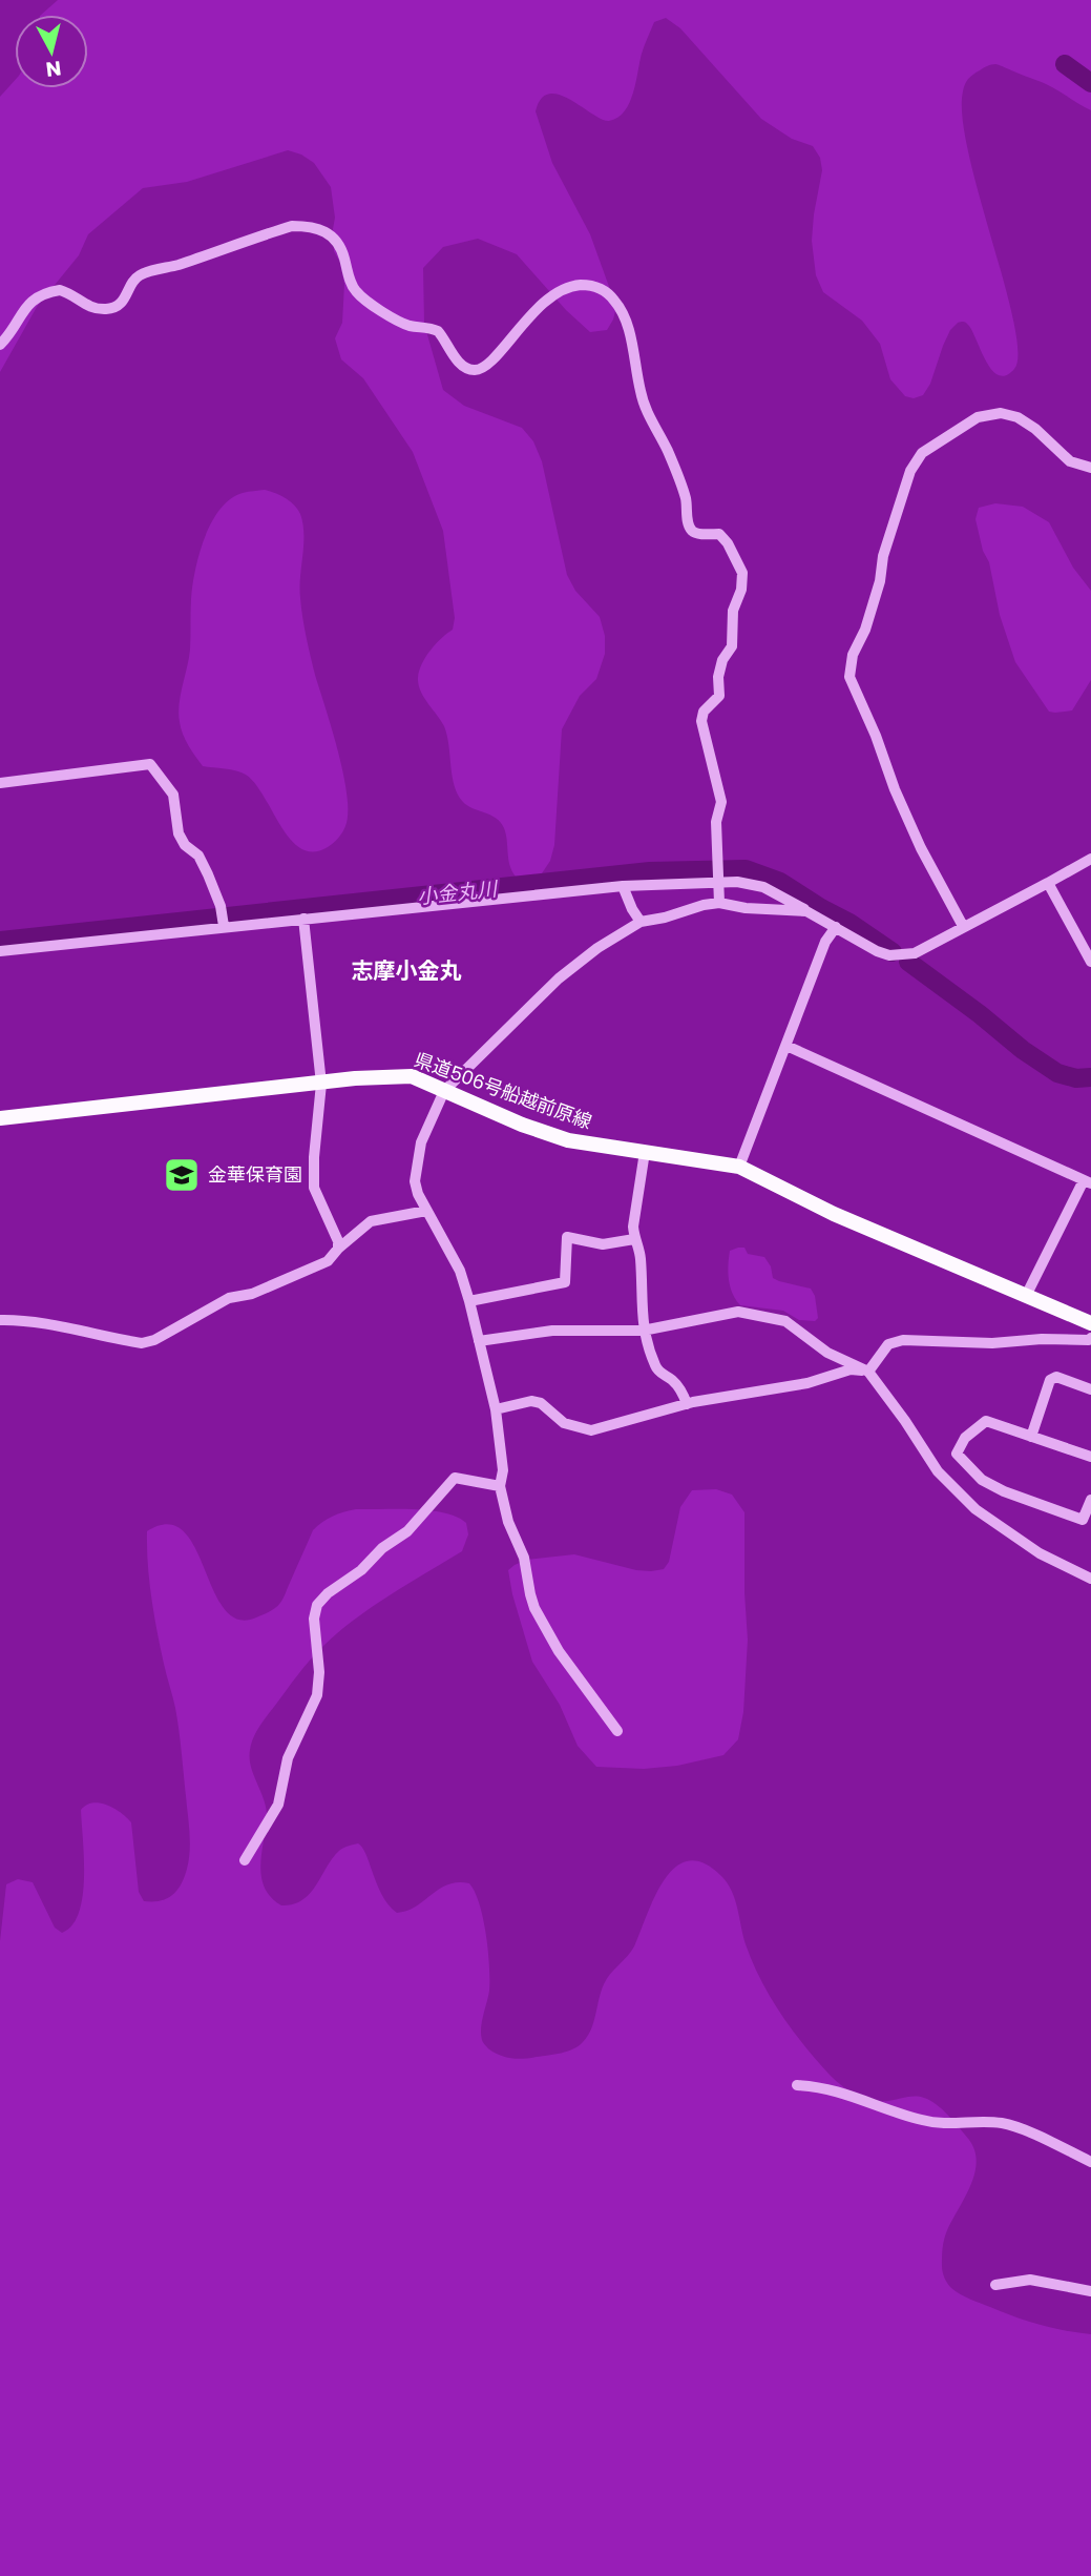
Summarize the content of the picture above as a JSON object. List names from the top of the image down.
{
  "streets": {
    "main road": ["県道506号船越前原線"]
  },
  "districts": ["志摩小金丸"],
  "water": ["小金丸川"],
  "places": {
    "school or university": ["金華保育園"]
  },
  "north": "bottom"
}
